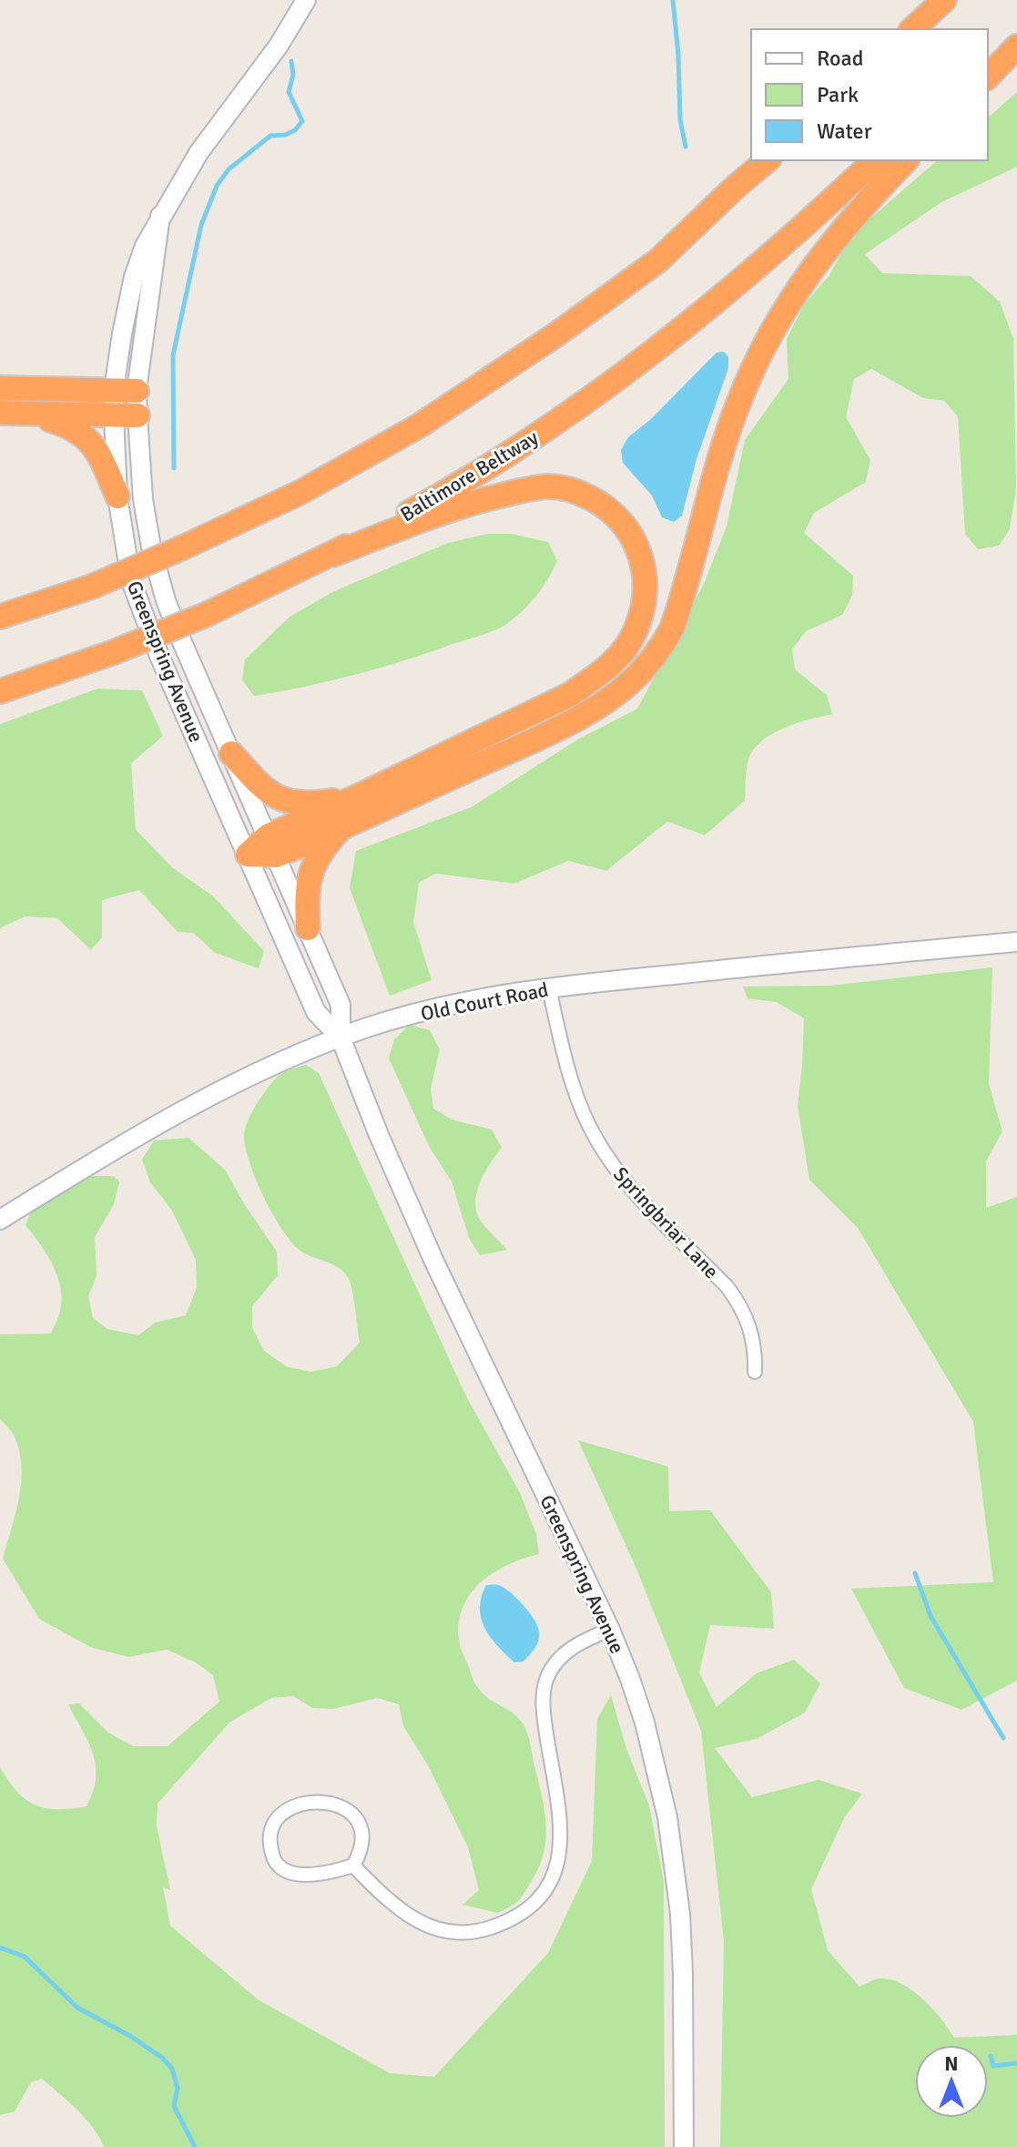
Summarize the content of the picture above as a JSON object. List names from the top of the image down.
{
  "streets": {
    "highway": ["Baltimore Beltway"],
    "main road": ["Greenspring Avenue", "Old Court Road"],
    "street": ["Springbriar Lane"]
  },
  "crossings": [
    ["Greenspring Avenue", "Old Court Road"],
    ["Old Court Road", "Springbriar Lane"]
  ],
  "legend": ["Road", "Park", "Water"],
  "north": "top"
}
